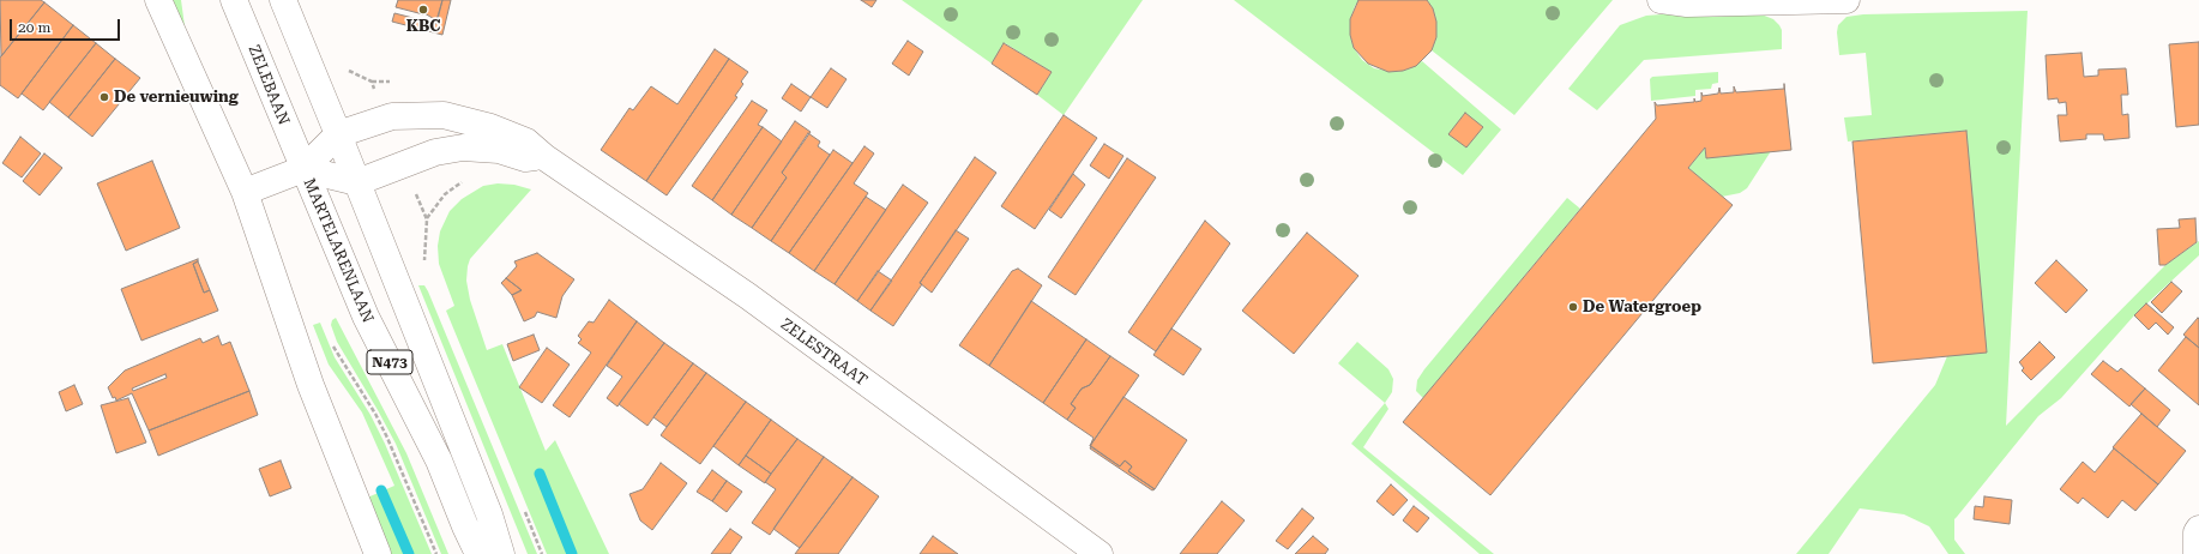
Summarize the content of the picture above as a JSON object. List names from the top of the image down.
{
  "streets": {
    "street": [
      "ZELEBAAN",
      "MARTELARENLAAN",
      "ZELESTRAAT",
      "N473"
    ]
  },
  "crossings": [
    ["ZELEBAAN", "MARTELARENLAAN"],
    ["ZELEBAAN", "ZELESTRAAT"],
    ["MARTELARENLAAN", "ZELESTRAAT"],
    ["ZELESTRAAT", "N473"]
  ],
  "places": ["KBC", "De vernieuwing", "De Watergroep"],
  "scale_bar": "20 m"
}
